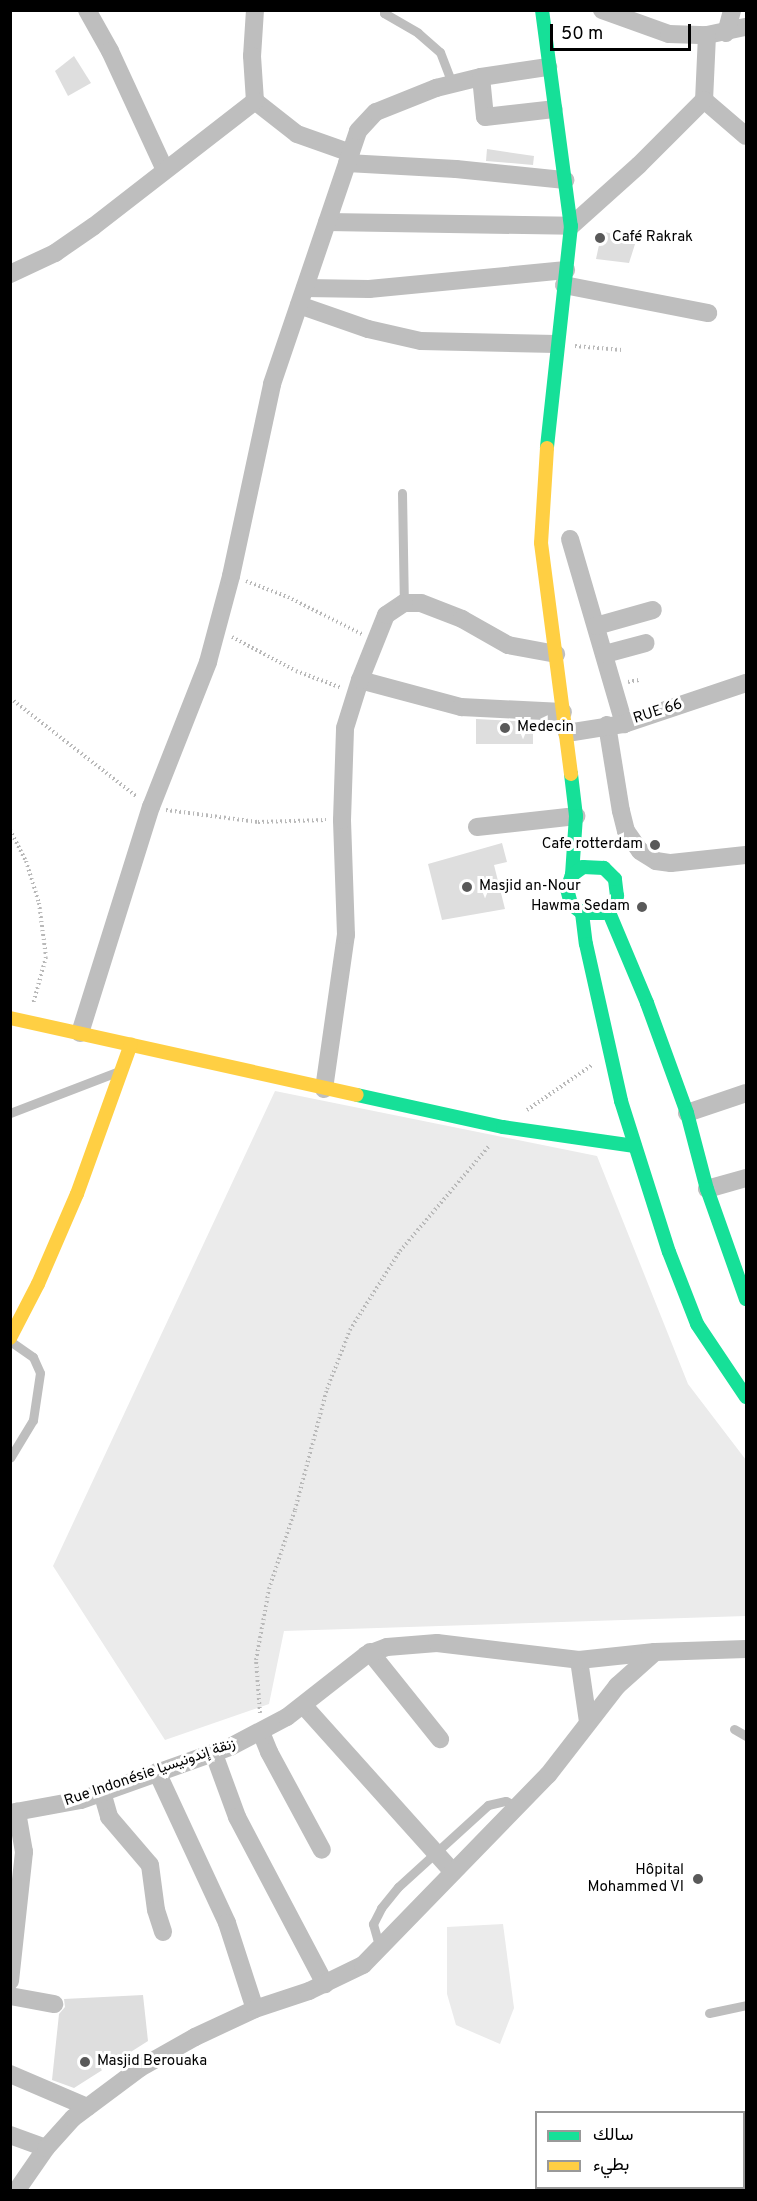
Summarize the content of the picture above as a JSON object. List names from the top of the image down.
{
  "streets": {
    "street": ["RUE 66", "Rue Indonésie زنقة إندونيسيا"]
  },
  "places": [
    "Café Rakrak",
    "Medecin",
    "Cafe rotterdam",
    "Masjid an-Nour",
    "Hawma Sedam",
    "Hôpital Mohammed VI",
    "Masjid Berouaka"
  ],
  "legend": ["سالك", "بطيء"],
  "scale_bar": "50 m"
}
